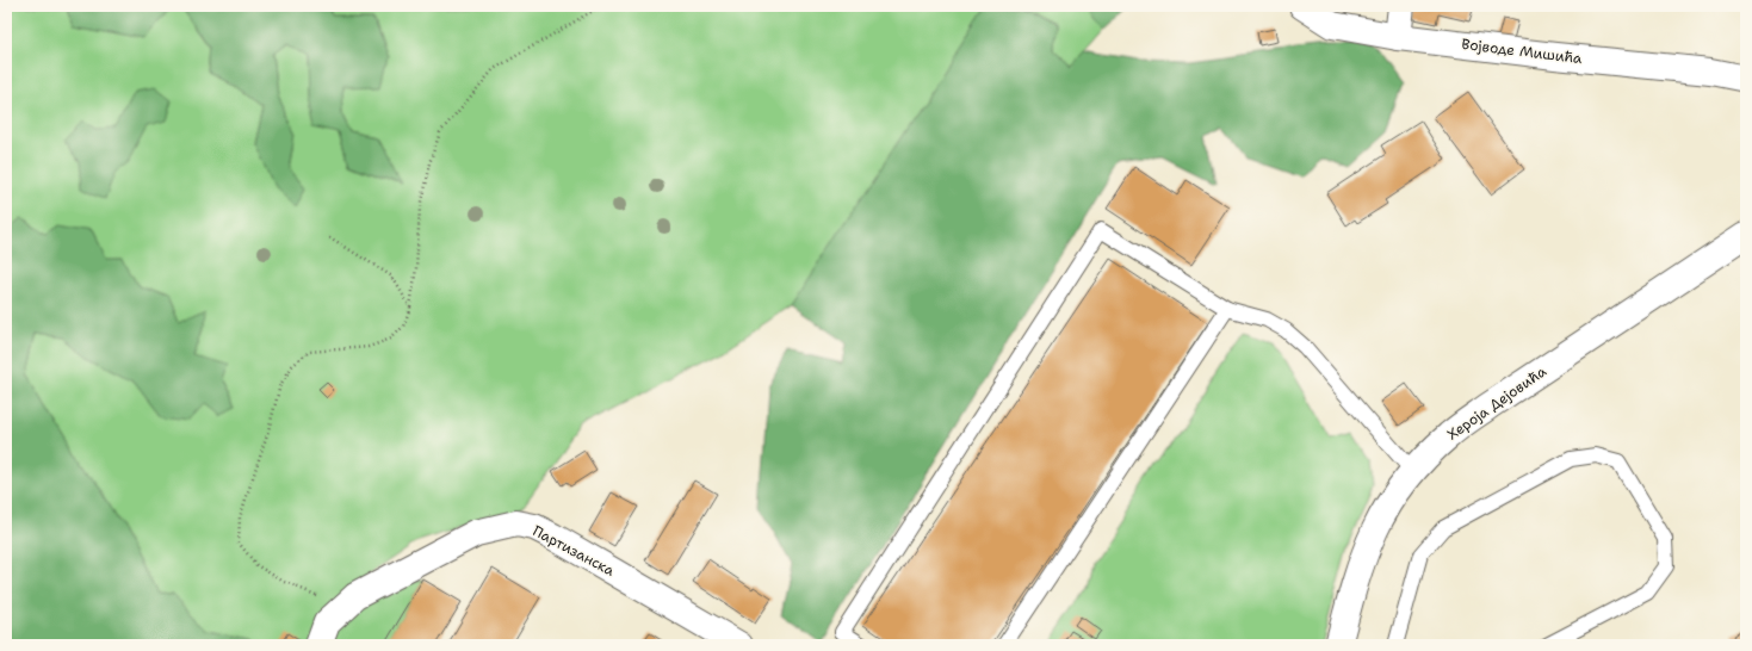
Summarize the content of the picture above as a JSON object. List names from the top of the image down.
{
  "streets": {
    "street": ["Војводе Мишића", "Хероја Дејовића", "Партизанска"]
  }
}
